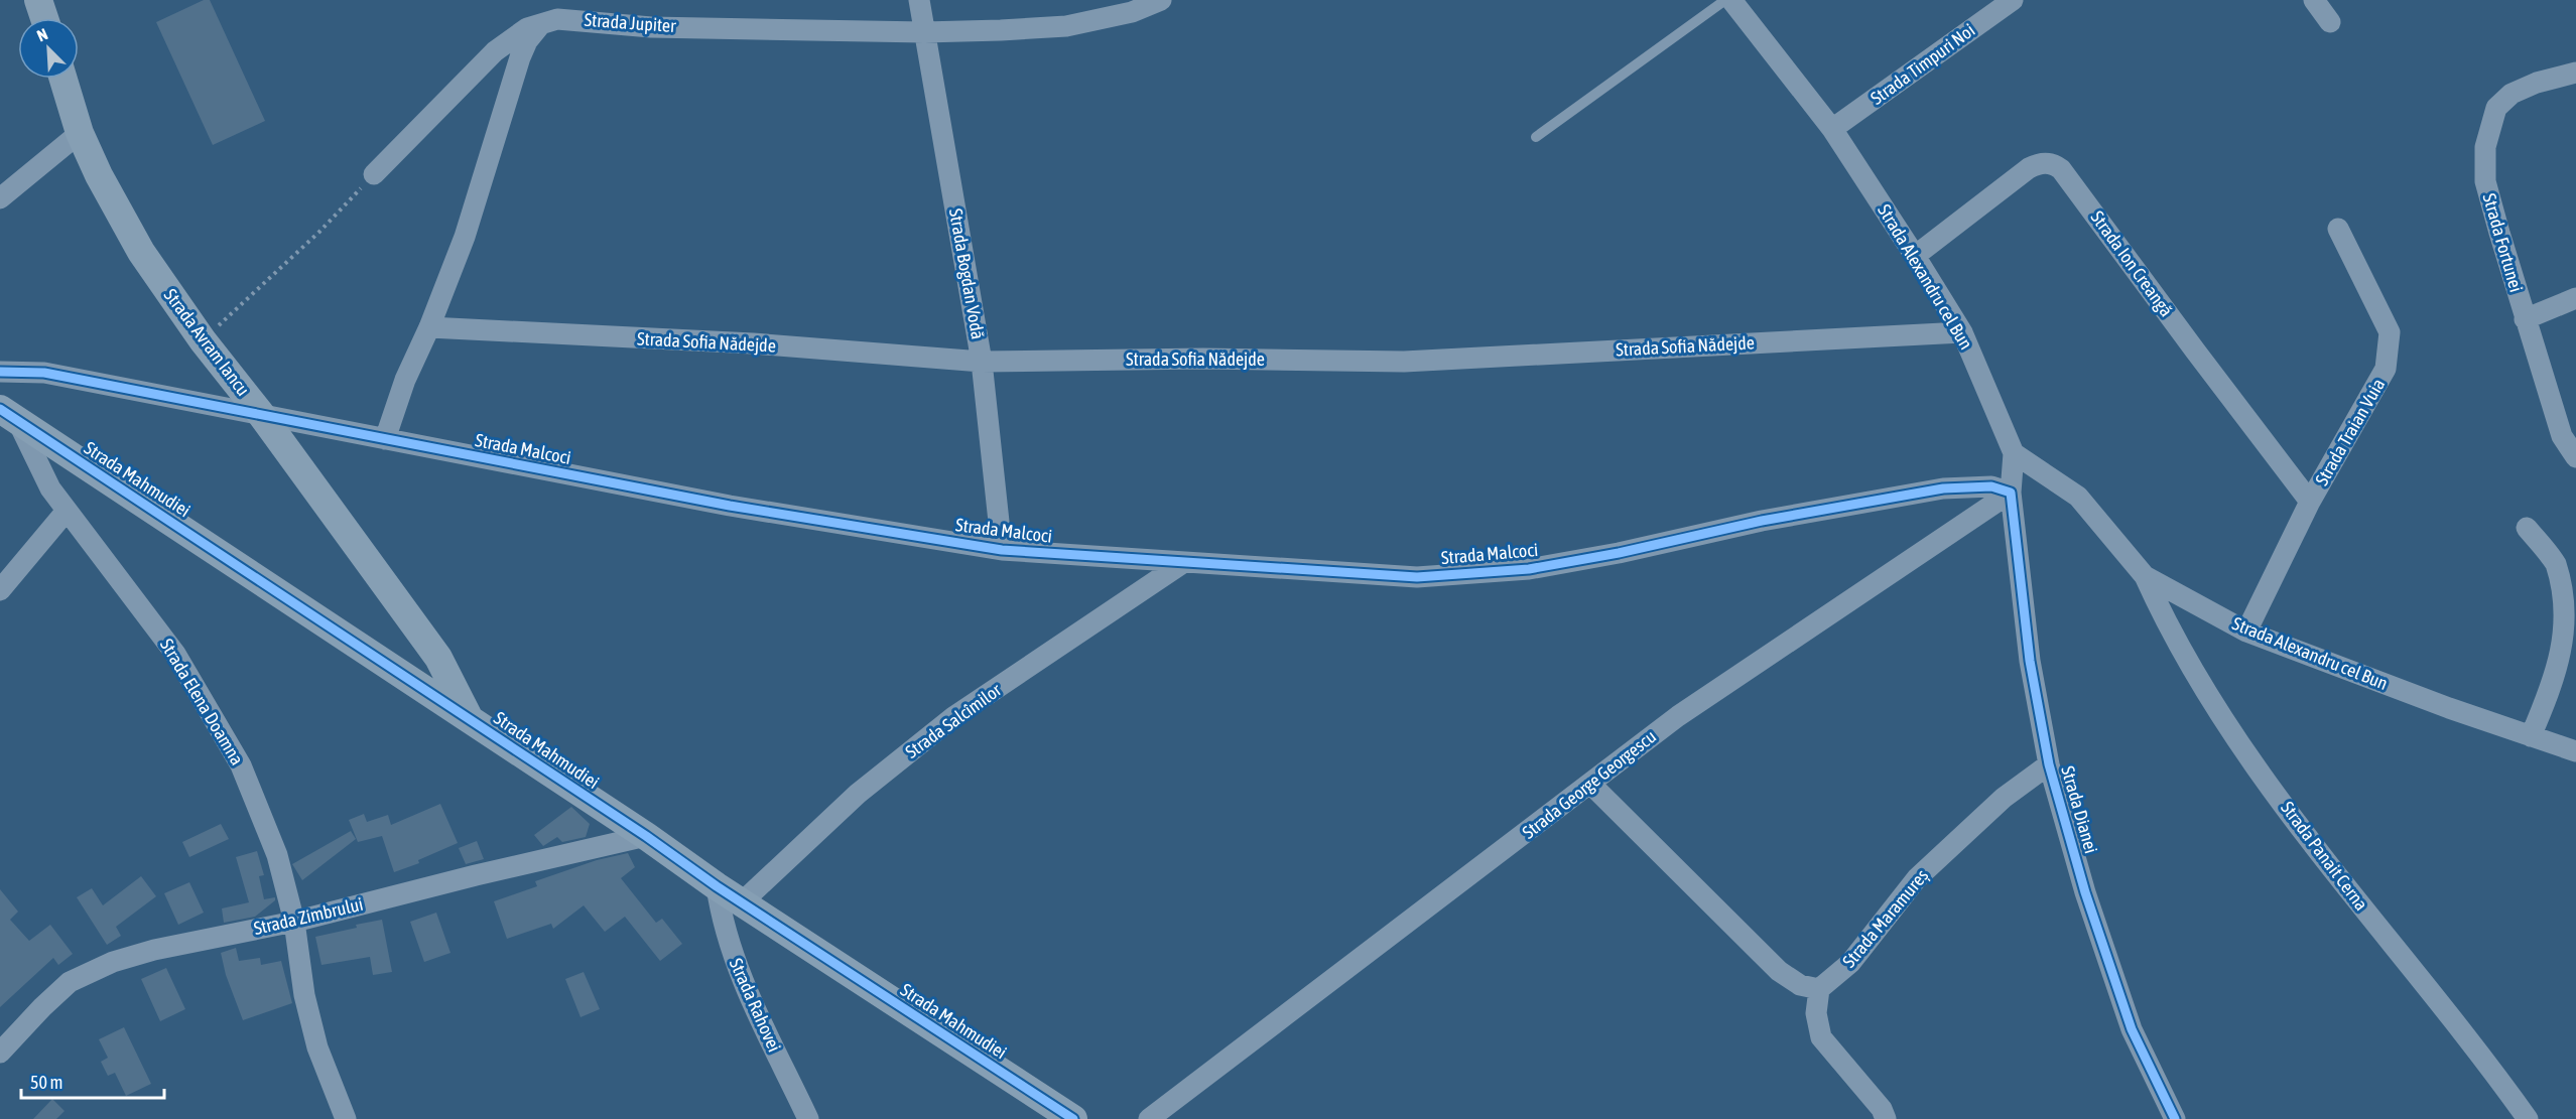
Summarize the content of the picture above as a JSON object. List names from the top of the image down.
{
  "streets": {
    "main road": ["Strada Avram Iancu", "Strada Mahmudiei"],
    "street": [
      "Strada Jupiter",
      "Strada Timpuri Noi",
      "Strada Fortunei",
      "Strada Ion Creangă",
      "Strada Bogdan Vodă",
      "Strada Alexandru cel Bun",
      "Strada Sofia Nădejde",
      "Strada Traian Vuia",
      "Strada Malcoci",
      "Strada Elena Doamna",
      "Strada Salcîmilor",
      "Strada George Georgescu",
      "Strada Dianei",
      "Strada Panait Cerna",
      "Strada Zimbrului",
      "Strada Maramureș",
      "Strada Rahovei"
    ]
  },
  "crossings": [
    ["Strada Jupiter", "Strada Bogdan Vodă"],
    ["Strada Timpuri Noi", "Strada Alexandru cel Bun"],
    ["Strada Ion Creangă", "Strada Alexandru cel Bun"],
    ["Strada Ion Creangă", "Strada Traian Vuia"],
    ["Strada Bogdan Vodă", "Strada Sofia Nădejde"],
    ["Strada Bogdan Vodă", "Strada Malcoci"],
    ["Strada Alexandru cel Bun", "Strada Sofia Nădejde"],
    ["Strada Alexandru cel Bun", "Strada Traian Vuia"],
    ["Strada Alexandru cel Bun", "Strada Panait Cerna"],
    ["Strada Avram Iancu", "Strada Malcoci"],
    ["Strada Avram Iancu", "Strada Mahmudiei"],
    ["Strada Malcoci", "Strada Salcîmilor"],
    ["Strada Malcoci", "Strada George Georgescu"],
    ["Strada Malcoci", "Strada Dianei"],
    ["Strada Mahmudiei", "Strada Elena Doamna"],
    ["Strada Mahmudiei", "Strada Salcîmilor"],
    ["Strada Mahmudiei", "Strada Zimbrului"],
    ["Strada Mahmudiei", "Strada Rahovei"],
    ["Strada Elena Doamna", "Strada Zimbrului"],
    ["Strada George Georgescu", "Strada Dianei"],
    ["Strada Dianei", "Strada Maramureș"]
  ],
  "scale_bar": "50 m",
  "north": "top left"
}
